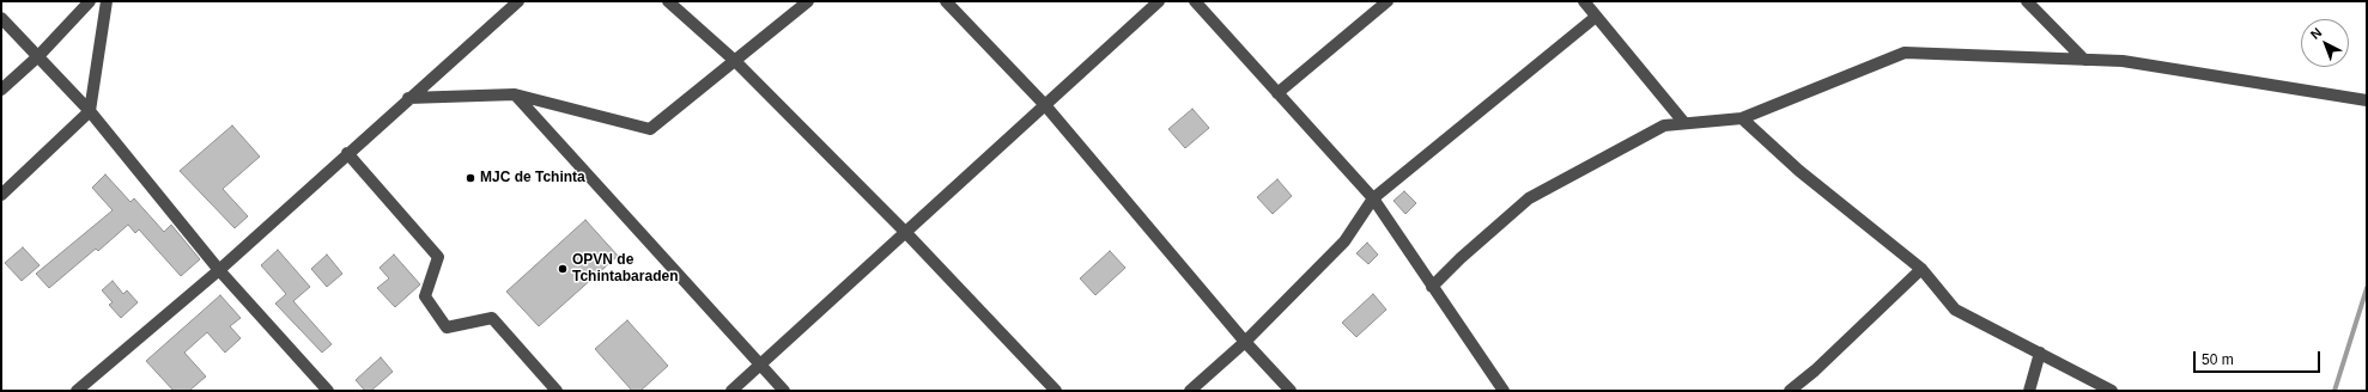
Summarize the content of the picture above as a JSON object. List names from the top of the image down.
{
  "places": ["MJC de Tchinta", "OPVN de Tchintabaraden"],
  "scale_bar": "50 m",
  "north": "top left"
}
